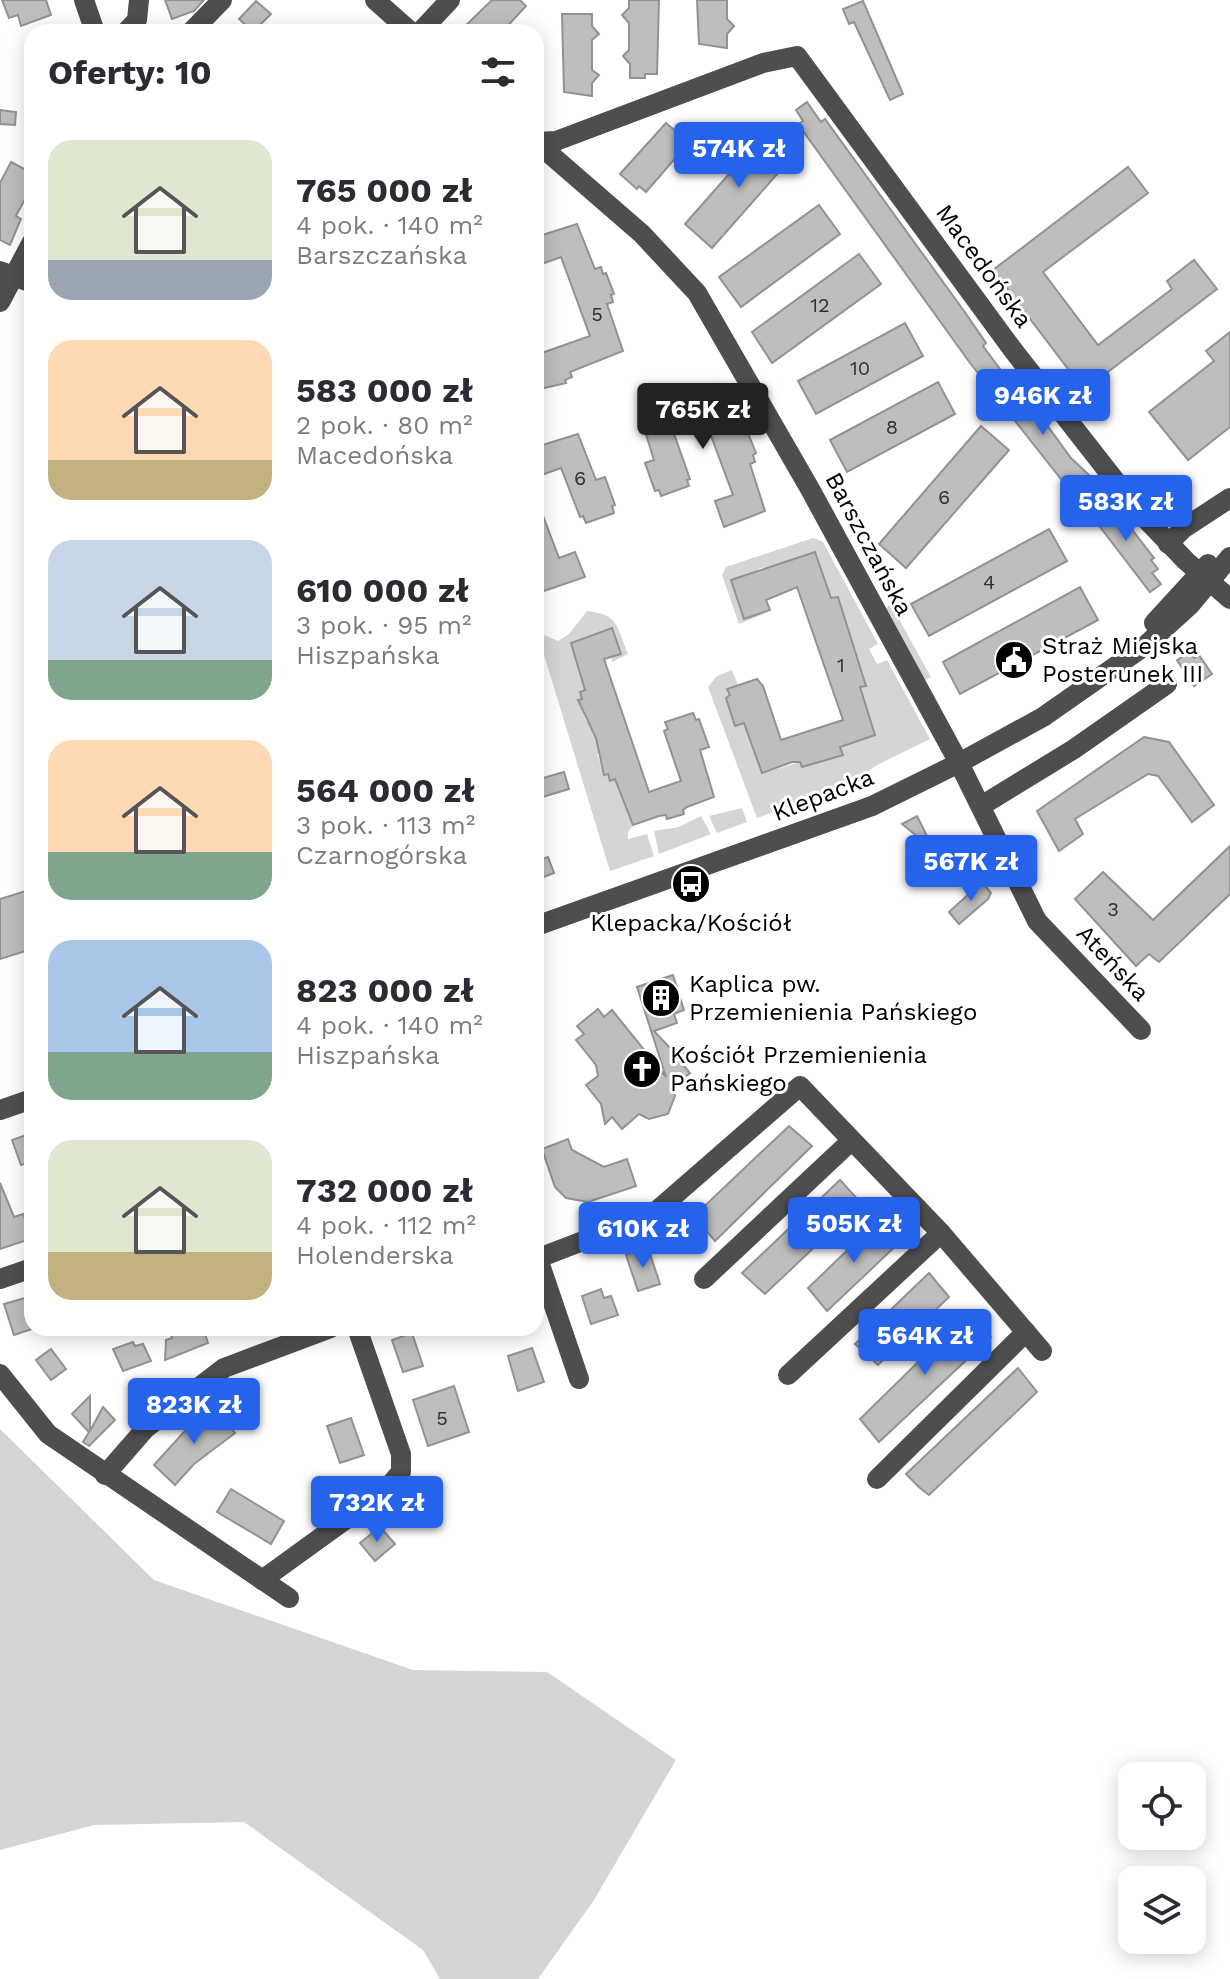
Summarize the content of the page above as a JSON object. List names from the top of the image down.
{
  "streets": {
    "street": [
      "Macedońska",
      "Barszczańska",
      "Klepacka",
      "Ateńska"
    ]
  },
  "crossings": [
    ["Macedońska", "Klepacka"],
    ["Barszczańska", "Klepacka"],
    ["Barszczańska", "Ateńska"],
    ["Klepacka", "Ateńska"]
  ],
  "places": {
    "public building": ["Straż Miejska Posterunek III"],
    "bus stop": ["Klepacka/Kościół"],
    "building": ["Kaplica pw. Przemienienia Pańskiego"],
    "church": ["Kościół Przemienienia Pańskiego"]
  },
  "house_numbers": [
    "12",
    "5",
    "10",
    "8",
    "6",
    "6",
    "4",
    "1",
    "3",
    "5"
  ],
  "page": {
    "heading": "Oferty: 10",
    "list": [
      {
        "name": "765 000 zł",
        "note": "4 pok. · 140 m² · Barszczańska"
      },
      {
        "name": "583 000 zł",
        "note": "2 pok. · 80 m² · Macedońska"
      },
      {
        "name": "610 000 zł",
        "note": "3 pok. · 95 m² · Hiszpańska"
      },
      {
        "name": "564 000 zł",
        "note": "3 pok. · 113 m² · Czarnogórska"
      },
      {
        "name": "823 000 zł",
        "note": "4 pok. · 140 m² · Hiszpańska"
      },
      {
        "name": "732 000 zł",
        "note": "4 pok. · 112 m² · Holenderska"
      }
    ],
    "price": [
      "574K zł",
      "946K zł",
      "765K zł",
      "583K zł",
      "567K zł",
      "505K zł",
      "610K zł",
      "564K zł",
      "823K zł",
      "732K zł"
    ]
  }
}
